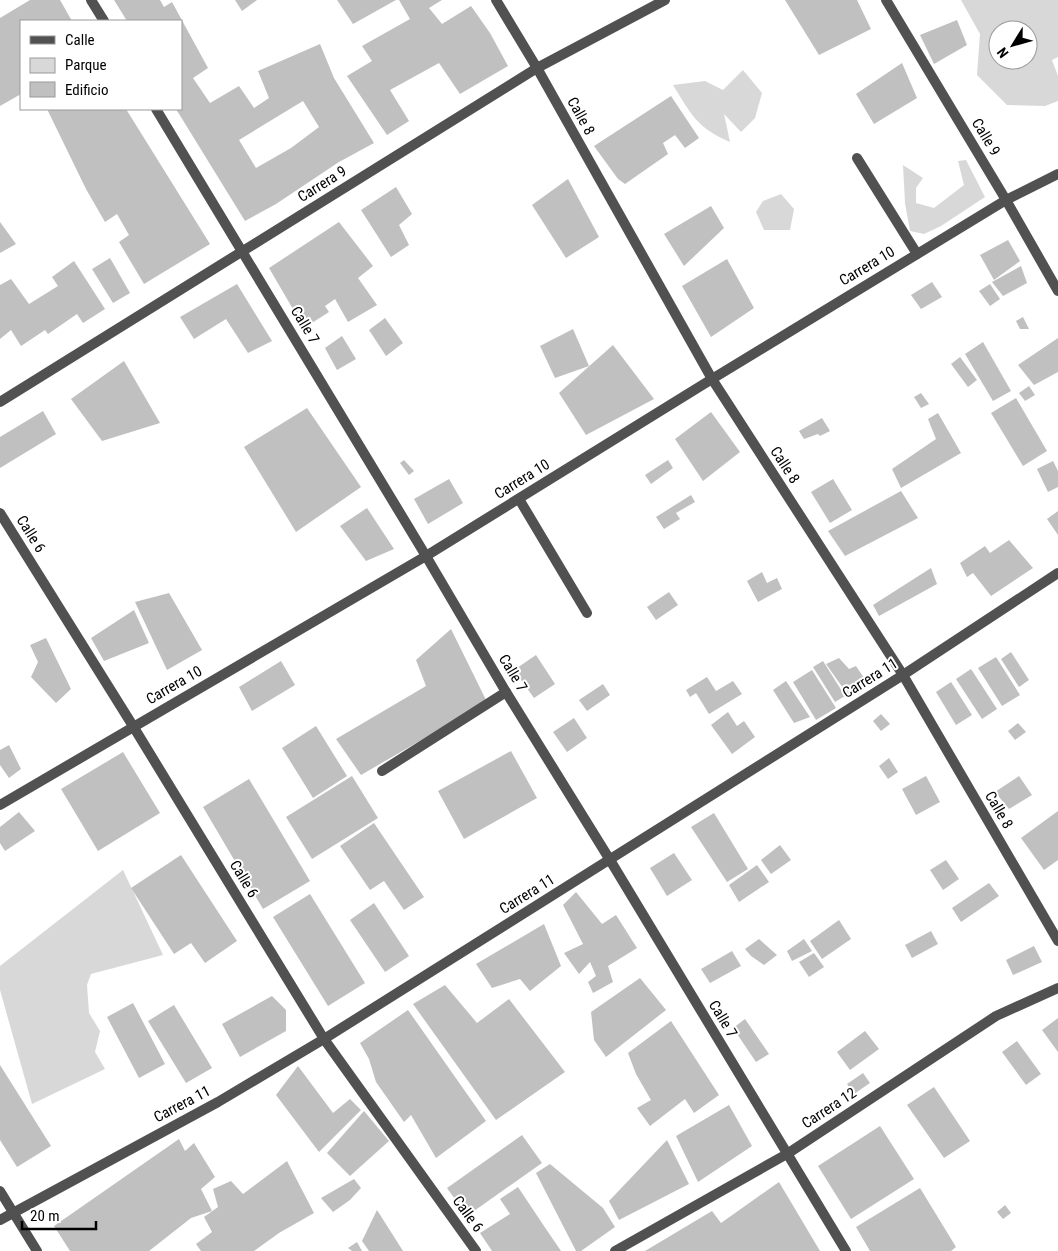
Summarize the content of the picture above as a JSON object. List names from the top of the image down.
{
  "streets": {
    "street": [
      "Calle 8",
      "Calle 9",
      "Carrera 9",
      "Carrera 10",
      "Calle 7",
      "Calle 6",
      "Carrera 11",
      "Carrera 12"
    ]
  },
  "crossings": [
    ["Calle 8", "Carrera 9"],
    ["Calle 8", "Carrera 10"],
    ["Calle 8", "Carrera 11"],
    ["Calle 9", "Carrera 10"],
    ["Carrera 9", "Calle 7"],
    ["Carrera 10", "Calle 7"],
    ["Carrera 10", "Calle 6"],
    ["Calle 7", "Carrera 11"],
    ["Calle 7", "Carrera 12"],
    ["Calle 6", "Carrera 11"]
  ],
  "legend": ["Calle", "Parque", "Edificio"],
  "scale_bar": "20 m",
  "north": "bottom left"
}
